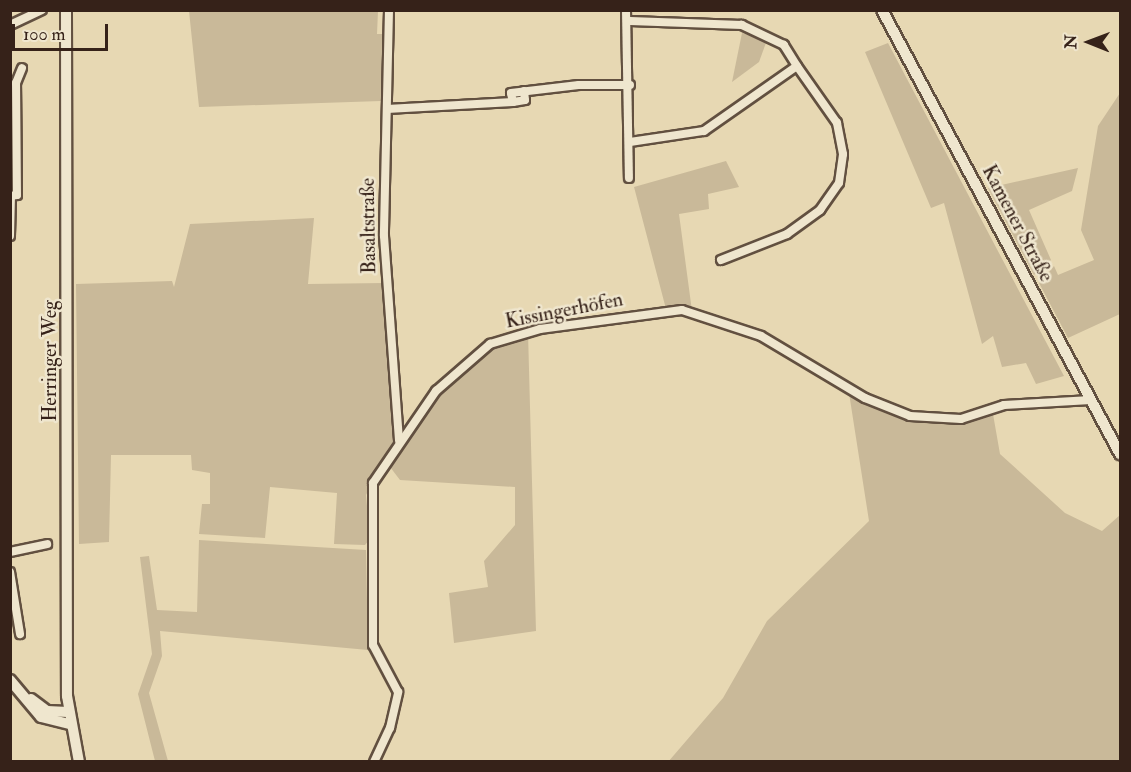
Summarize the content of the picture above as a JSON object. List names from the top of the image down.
{
  "streets": {
    "main road": ["Kamener Straße", "Herringer Weg"],
    "street": ["Basaltstraße", "Kissingerhöfen"]
  },
  "crossings": [
    ["Kamener Straße", "Kissingerhöfen"],
    ["Basaltstraße", "Kissingerhöfen"]
  ],
  "scale_bar": "100 m",
  "north": "left"
}
